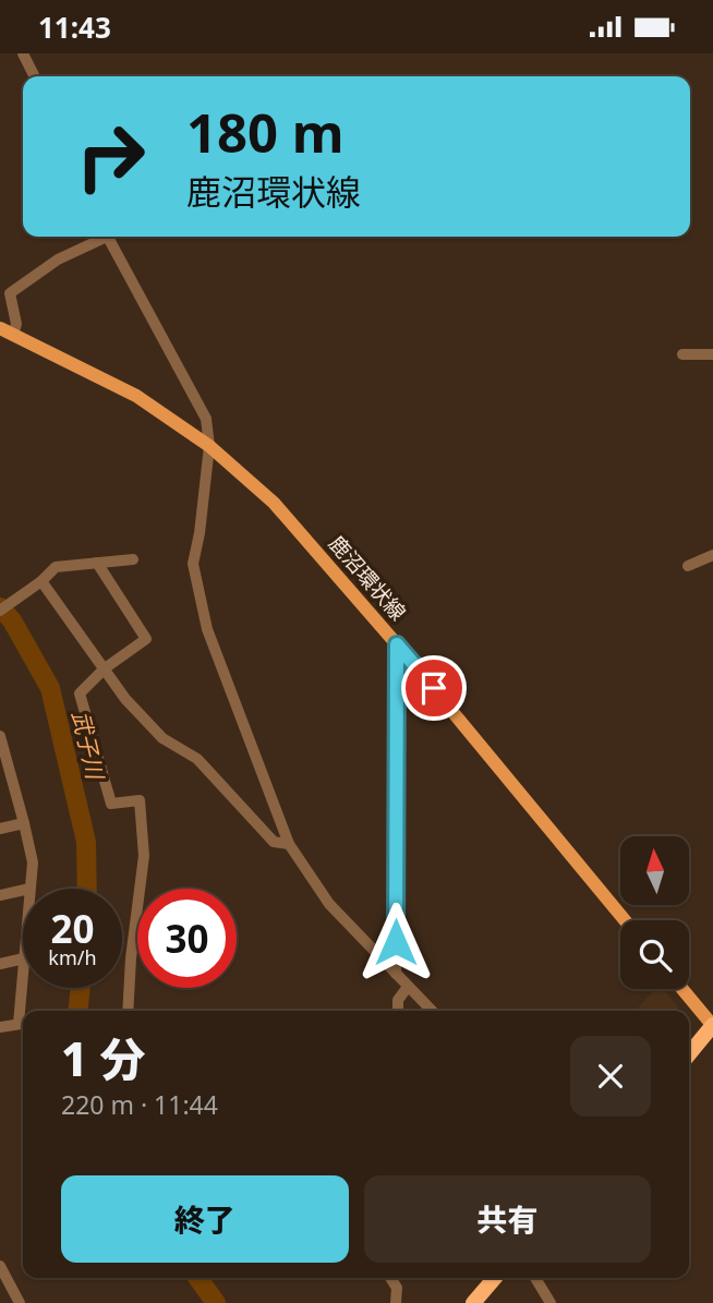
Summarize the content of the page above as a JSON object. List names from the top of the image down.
{
  "streets": {
    "main road": ["鹿沼環状線"]
  },
  "water": ["武子川"],
  "north": "top",
  "page": {
    "status": "11:43",
    "turn": ["180 m", "鹿沼環状線"],
    "speed": "20 km/h",
    "limit": "30",
    "heading": ["1 分", "220 m · 11:44"],
    "buttons": ["終了", "共有"]
  }
}
